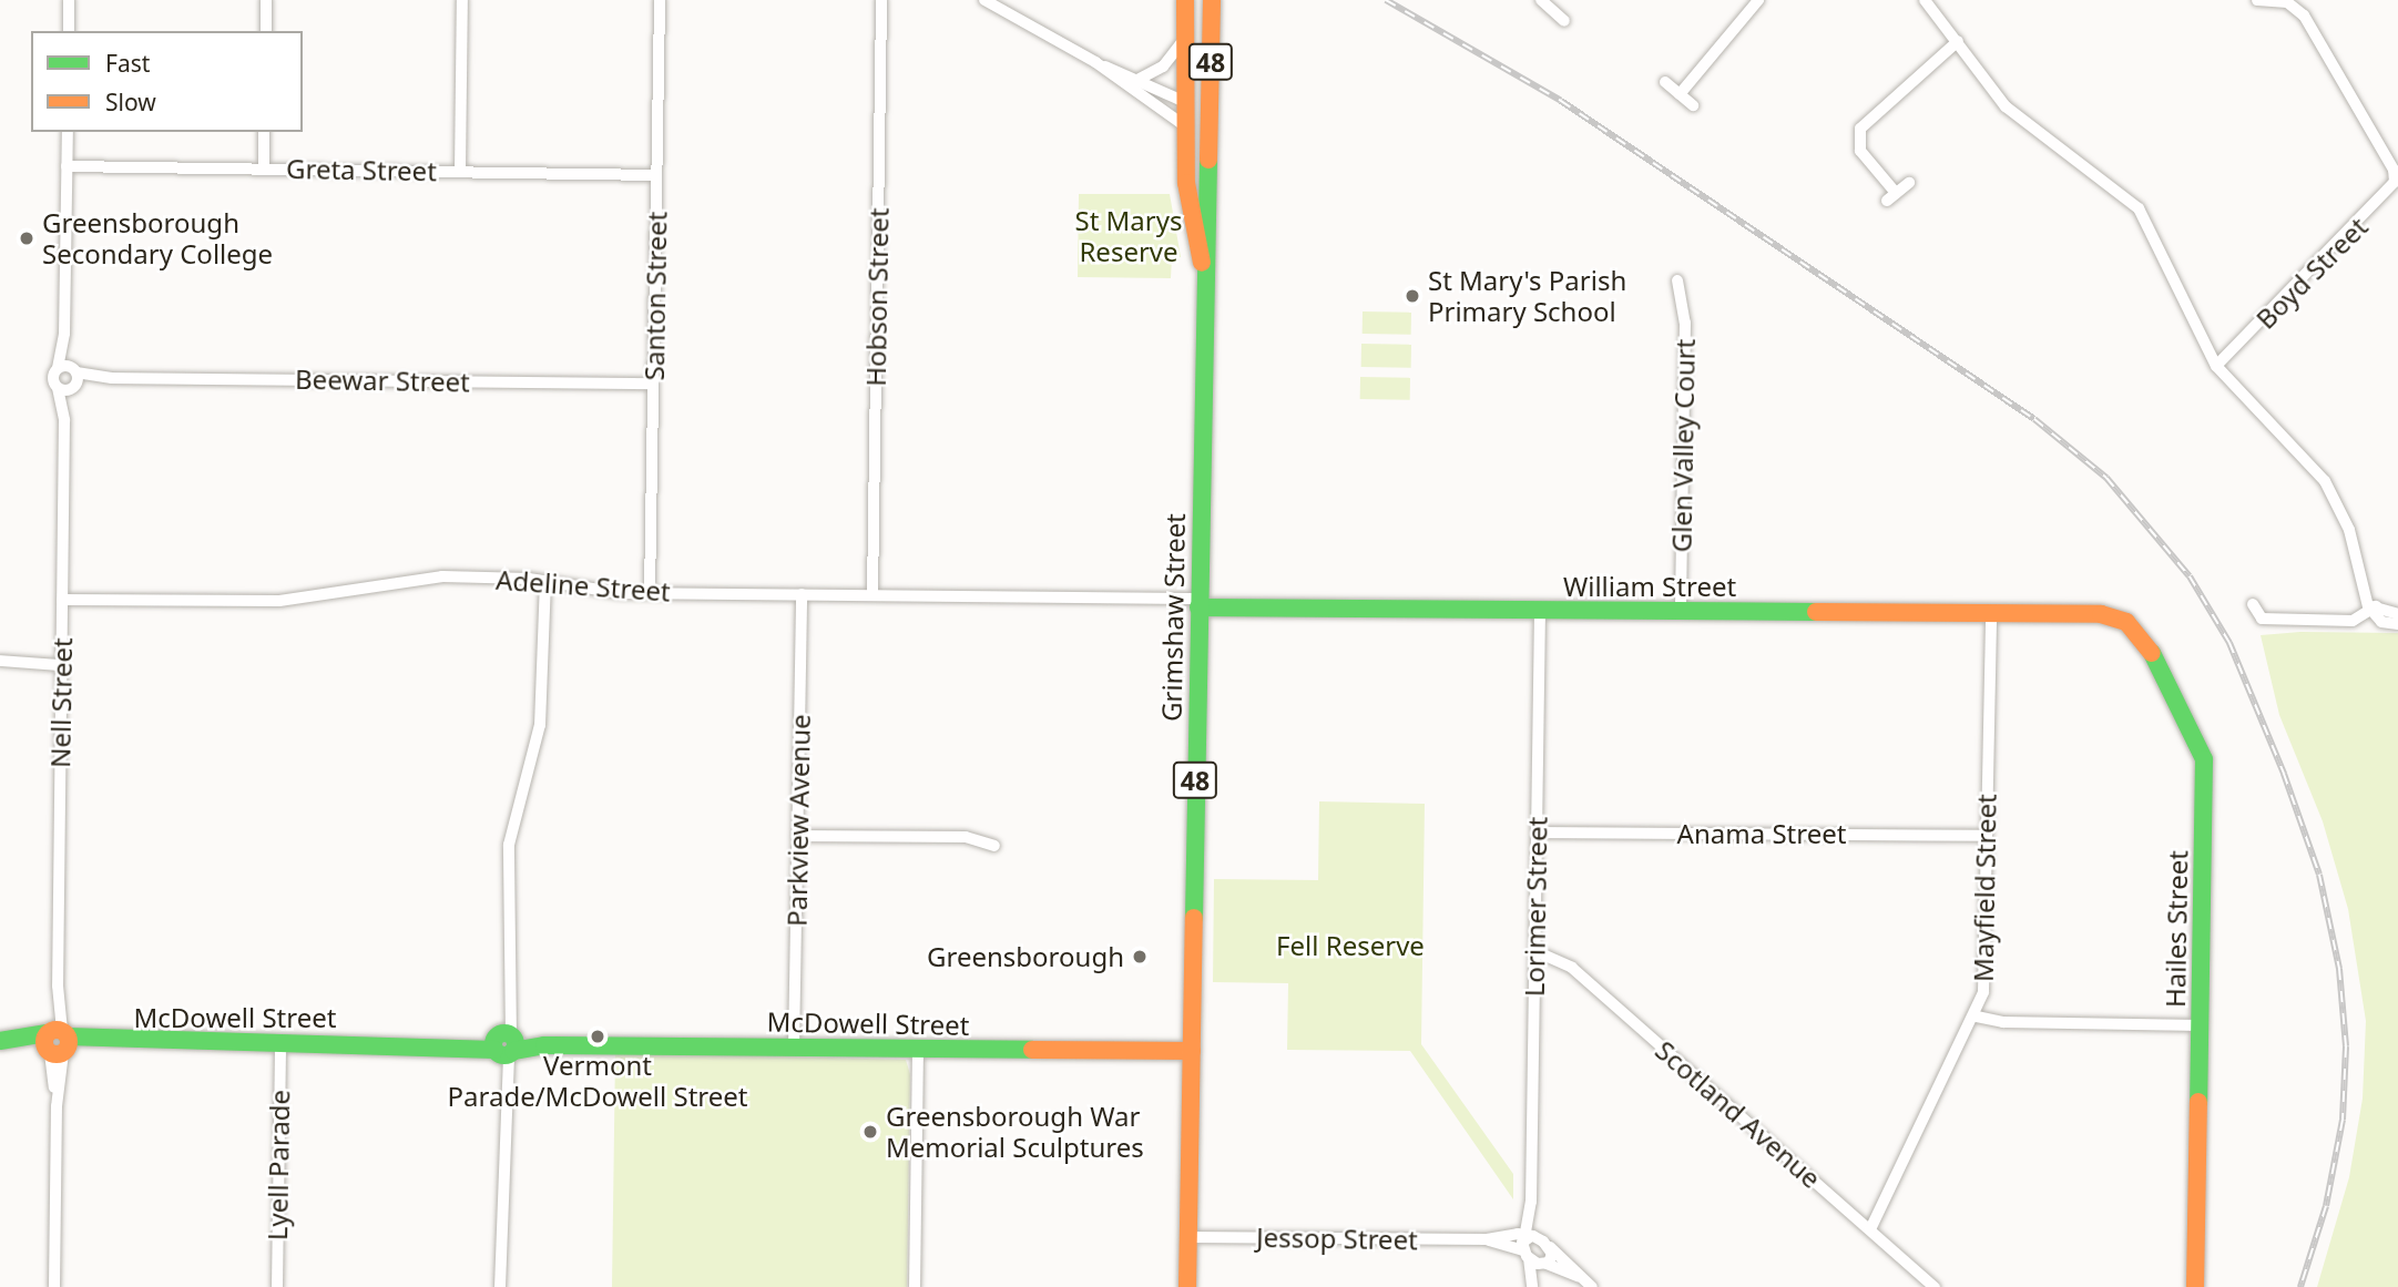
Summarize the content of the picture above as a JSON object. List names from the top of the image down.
{
  "streets": {
    "street": [
      "48",
      "Greta Street",
      "Boyd Street",
      "Santon Street",
      "Hobson Street",
      "Beewar Street",
      "Glen Valley Court",
      "Adeline Street",
      "William Street",
      "Grimshaw Street",
      "Nell Street",
      "Parkview Avenue",
      "Anama Street",
      "Mayfield Street",
      "Lorimer Street",
      "Hailes Street",
      "McDowell Street",
      "Scotland Avenue",
      "Lyell Parade",
      "Jessop Street"
    ]
  },
  "crossings": [
    ["Greta Street", "Santon Street"],
    ["Greta Street", "Nell Street"],
    ["Santon Street", "Beewar Street"],
    ["Santon Street", "Adeline Street"],
    ["Hobson Street", "Adeline Street"],
    ["Beewar Street", "Nell Street"],
    ["Glen Valley Court", "William Street"],
    ["Adeline Street", "William Street"],
    ["Adeline Street", "Grimshaw Street"],
    ["Adeline Street", "Nell Street"],
    ["Adeline Street", "Parkview Avenue"],
    ["William Street", "Grimshaw Street"],
    ["William Street", "Mayfield Street"],
    ["William Street", "Lorimer Street"],
    ["William Street", "Hailes Street"],
    ["Grimshaw Street", "McDowell Street"],
    ["Grimshaw Street", "Jessop Street"],
    ["Nell Street", "McDowell Street"],
    ["Parkview Avenue", "McDowell Street"],
    ["Anama Street", "Mayfield Street"],
    ["Anama Street", "Lorimer Street"],
    ["Mayfield Street", "Scotland Avenue"],
    ["Lorimer Street", "Scotland Avenue"],
    ["Lorimer Street", "Jessop Street"],
    ["McDowell Street", "Lyell Parade"]
  ],
  "parks": ["St Marys Reserve", "Fell Reserve"],
  "places": [
    "Greensborough Secondary College",
    "St Mary's Parish Primary School",
    "Greensborough",
    "Vermont Parade/McDowell Street",
    "Greensborough War Memorial Sculptures"
  ],
  "legend": ["Fast", "Slow"]
}
